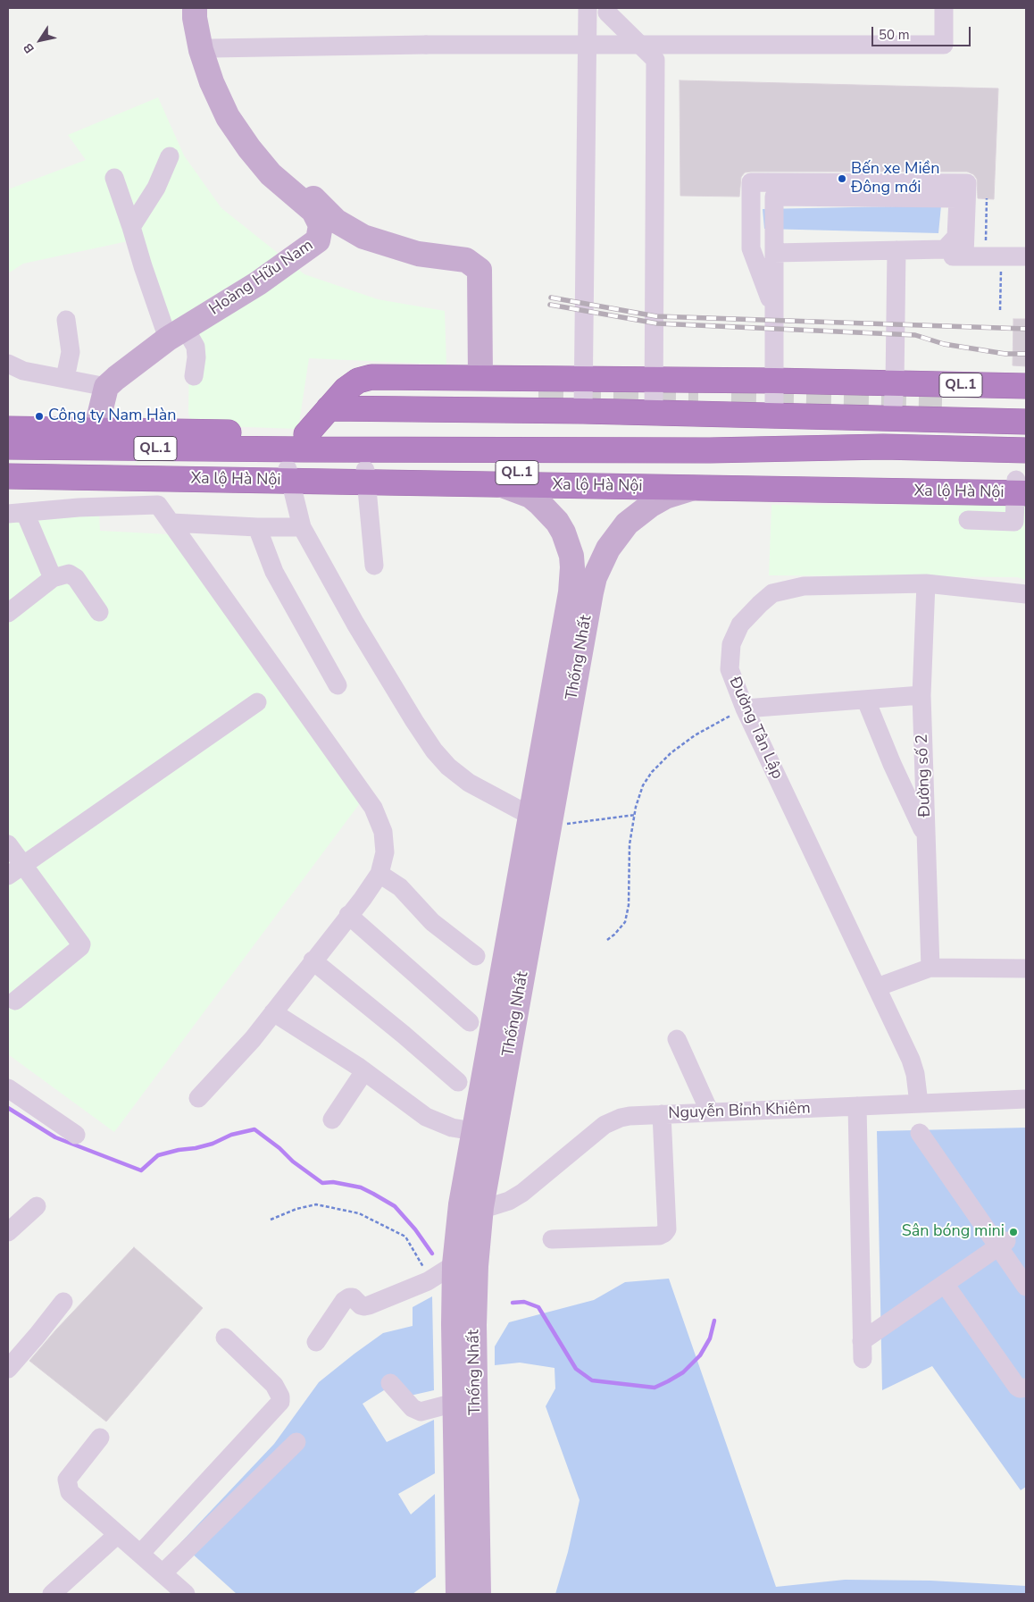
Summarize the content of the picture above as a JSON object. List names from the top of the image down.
{
  "streets": {
    "highway": ["QL.1", "Xa lộ Hà Nội"],
    "main road": ["Hoàng Hữu Nam", "Thống Nhất"],
    "street": ["Đường Tân Lập", "Đường số 2", "Nguyễn Bỉnh Khiêm"]
  },
  "crossings": [
    ["QL.1", "Xa lộ Hà Nội"],
    ["Xa lộ Hà Nội", "Thống Nhất"],
    ["Thống Nhất", "Nguyễn Bỉnh Khiêm"],
    ["Đường Tân Lập", "Đường số 2"],
    ["Đường Tân Lập", "Nguyễn Bỉnh Khiêm"]
  ],
  "places": ["Bến xe Miền Đông mới", "Công ty Nam Hàn", "Sân bóng mini"],
  "scale_bar": "50 m",
  "north": "bottom left"
}
